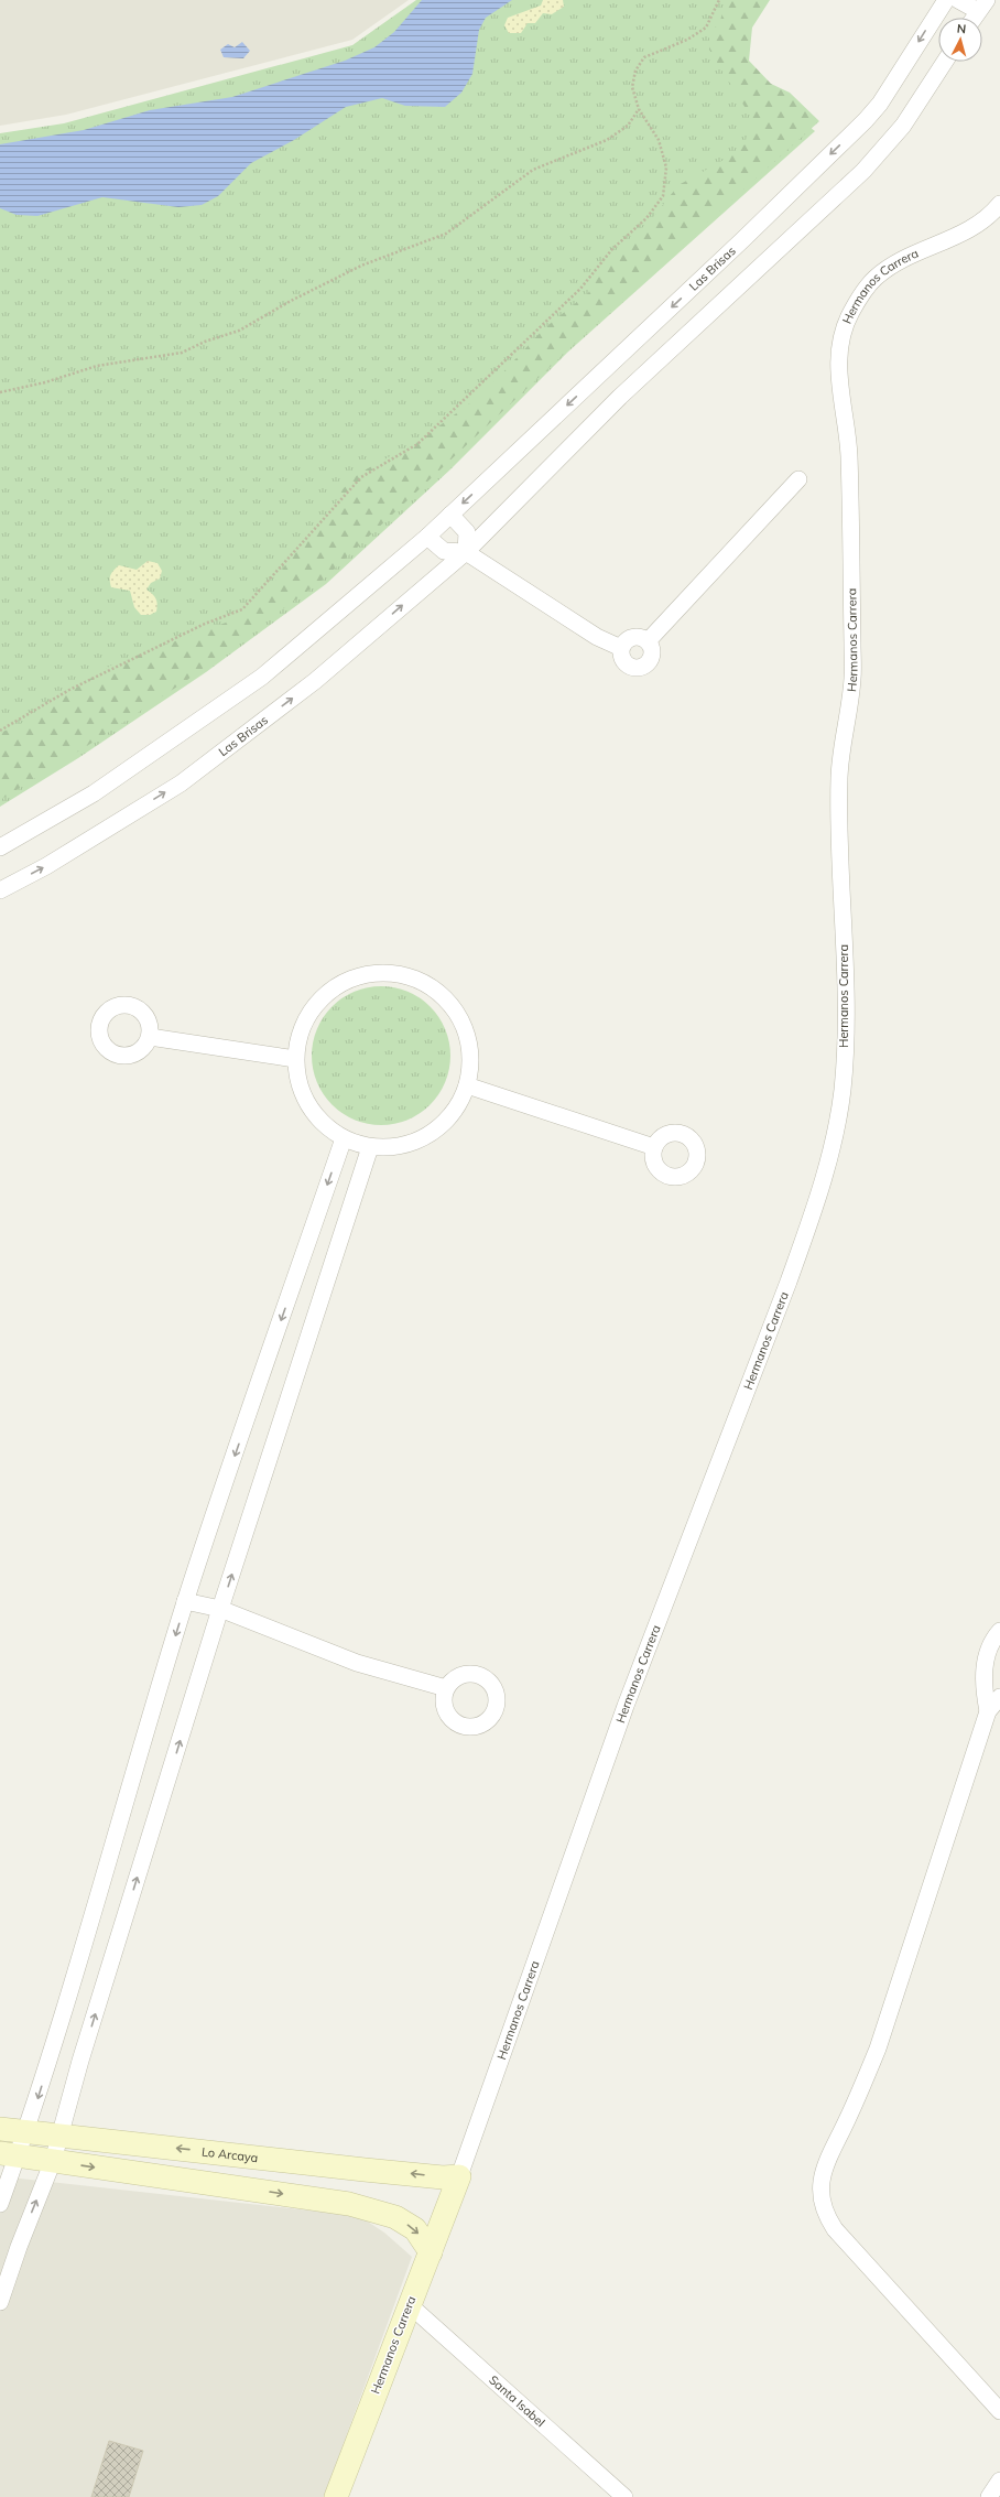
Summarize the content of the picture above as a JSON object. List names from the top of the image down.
{
  "streets": {
    "street": [
      "Las Brisas",
      "Hermanos Carrera",
      "Lo Arcaya",
      "Santa Isabel"
    ]
  },
  "crossings": [
    ["Hermanos Carrera", "Lo Arcaya"],
    ["Hermanos Carrera", "Santa Isabel"]
  ],
  "north": "top"
}
